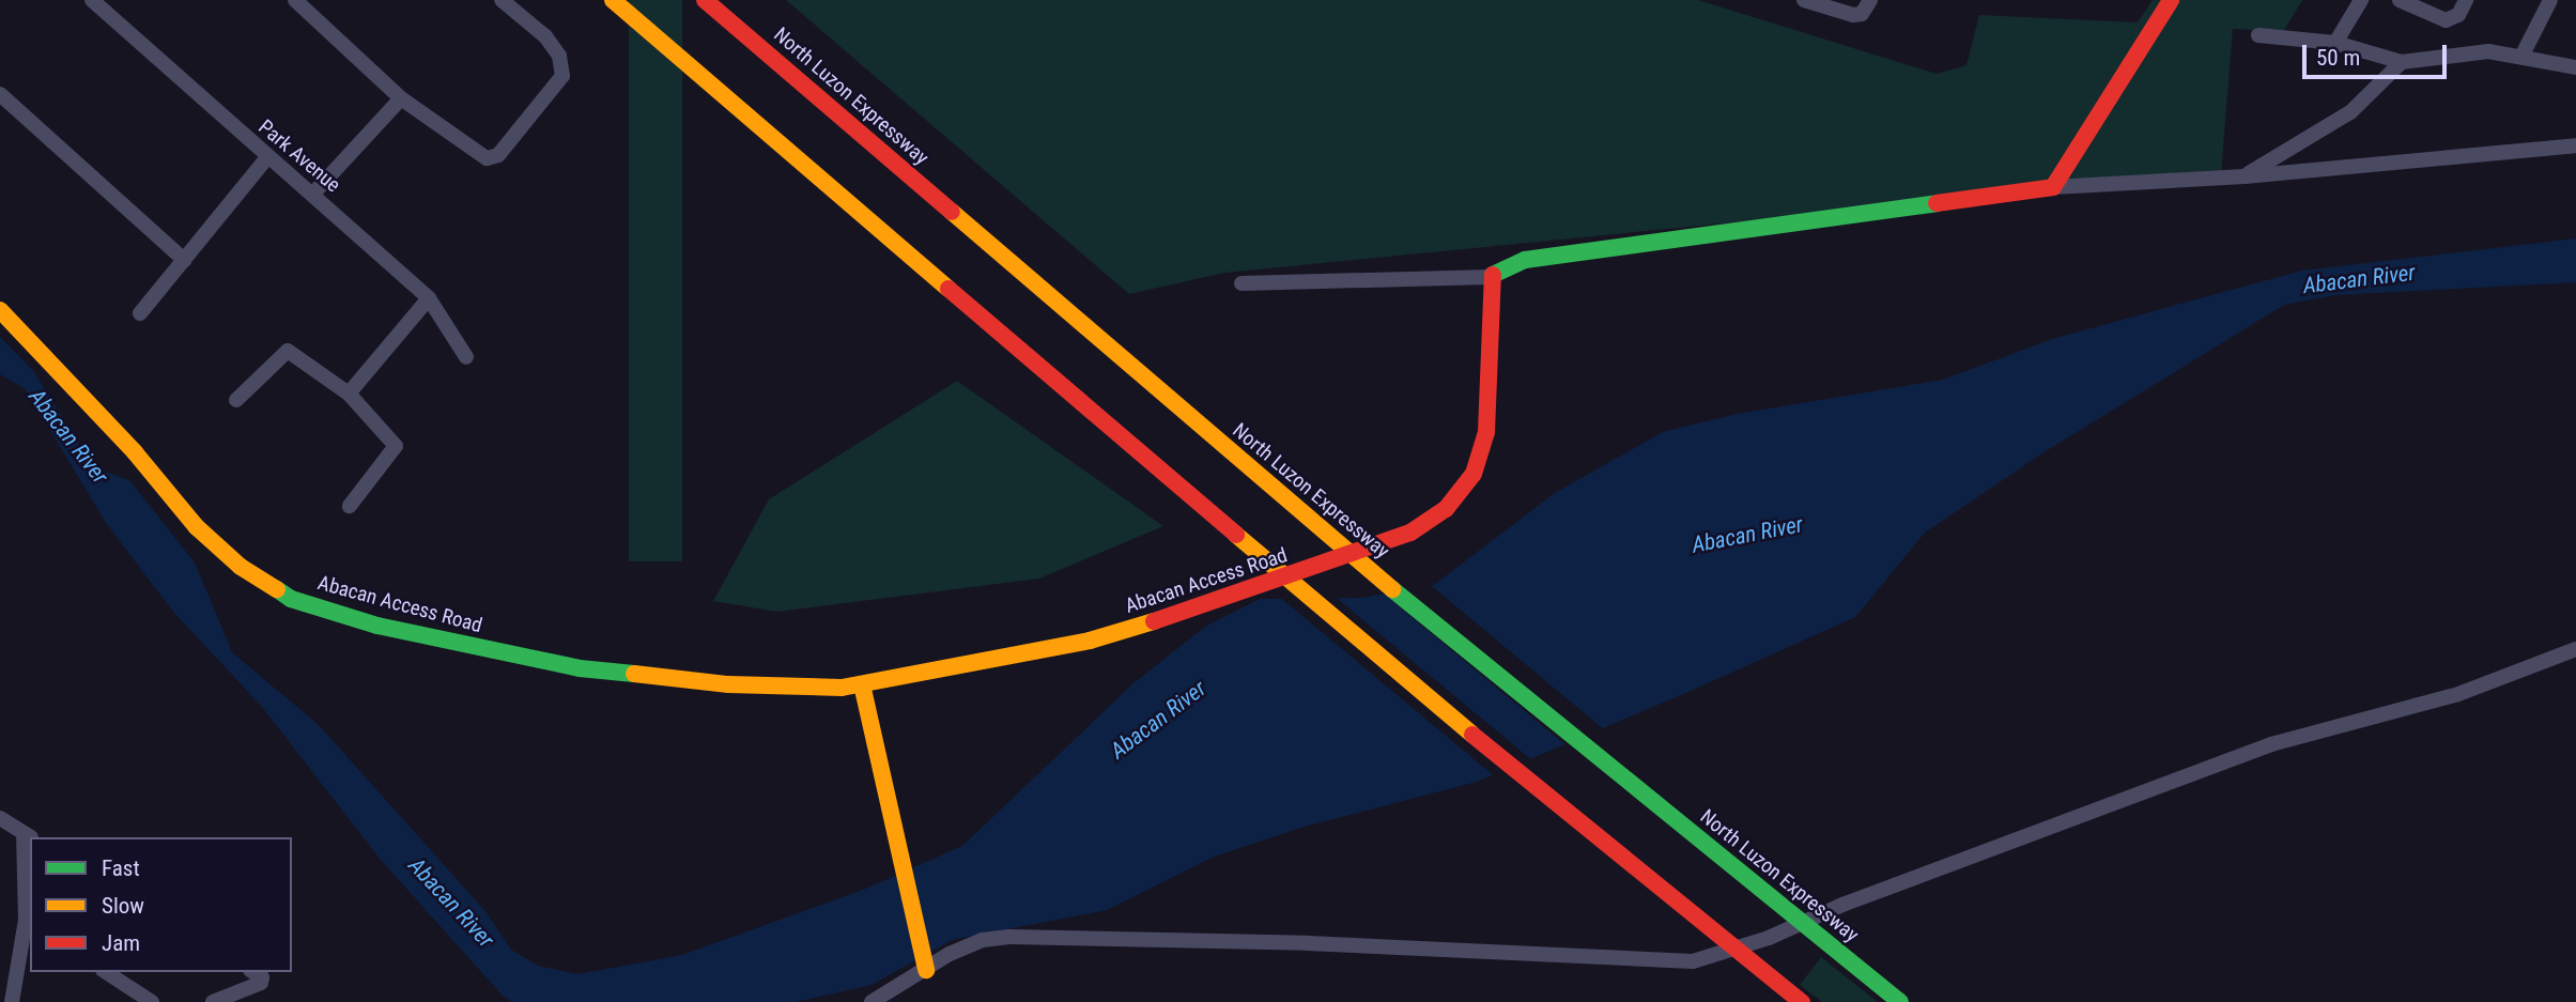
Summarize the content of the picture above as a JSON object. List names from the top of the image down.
{
  "streets": {
    "main road": ["North Luzon Expressway", "Abacan Access Road"],
    "street": ["Park Avenue"]
  },
  "water": ["Abacan River"],
  "legend": ["Fast", "Slow", "Jam"],
  "scale_bar": "50 m"
}
